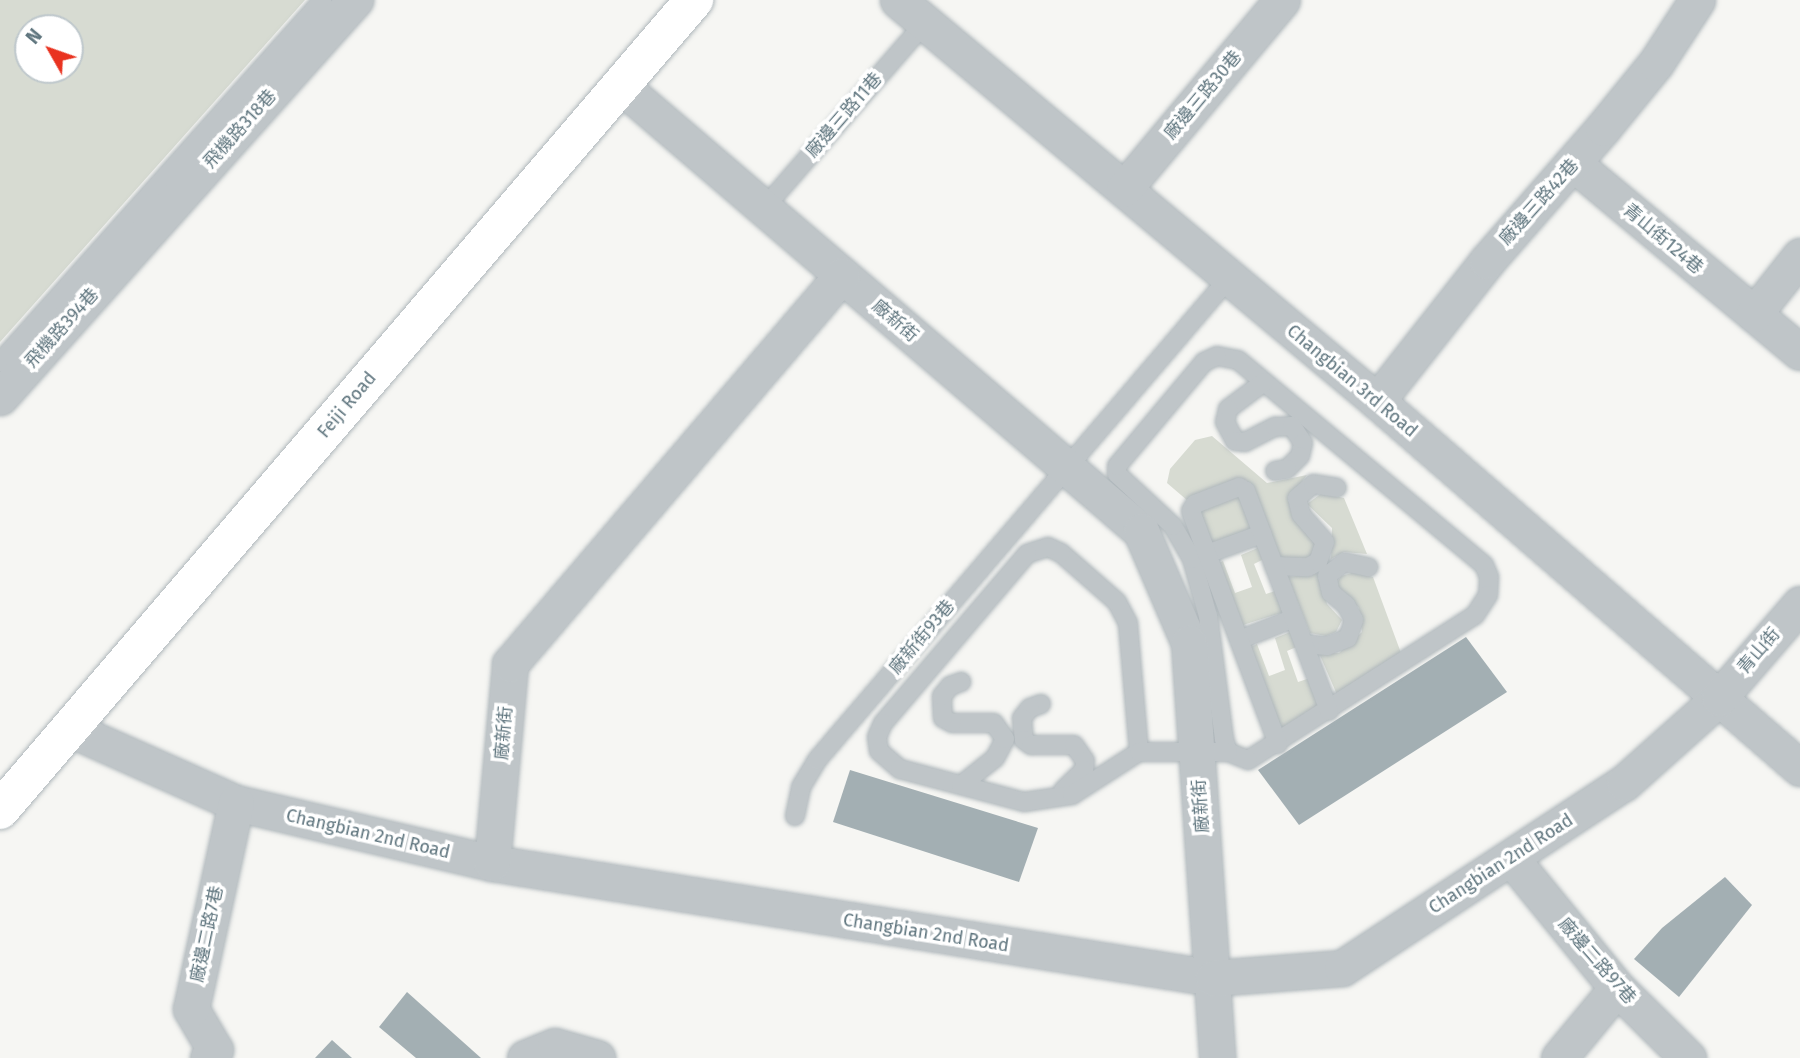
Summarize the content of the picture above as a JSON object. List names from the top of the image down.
{
  "streets": {
    "street": [
      "廠邊三路30巷",
      "飛機路318巷",
      "廠邊三路42巷",
      "青山街124巷",
      "廠新街",
      "飛機路394巷",
      "Changbian 3rd Road",
      "Feiji Road",
      "青山街",
      "Changbian 2nd Road",
      "廠邊二路7巷",
      "廠邊二路97巷"
    ],
    "lane": ["廠邊三路11巷", "廠新街93巷"]
  },
  "crossings": [
    ["廠邊三路30巷", "Changbian 3rd Road"],
    ["廠邊三路11巷", "Changbian 3rd Road"],
    ["飛機路318巷", "飛機路394巷"],
    ["廠邊三路42巷", "青山街124巷"],
    ["廠邊三路42巷", "Changbian 3rd Road"],
    ["廠新街", "廠新街93巷"],
    ["廠新街", "Changbian 2nd Road"],
    ["Changbian 3rd Road", "廠新街93巷"],
    ["Changbian 3rd Road", "青山街"],
    ["Changbian 3rd Road", "Changbian 2nd Road"],
    ["Feiji Road", "Changbian 2nd Road"],
    ["青山街", "Changbian 2nd Road"],
    ["Changbian 2nd Road", "廠邊二路7巷"],
    ["Changbian 2nd Road", "廠邊二路97巷"]
  ],
  "north": "top left"
}
